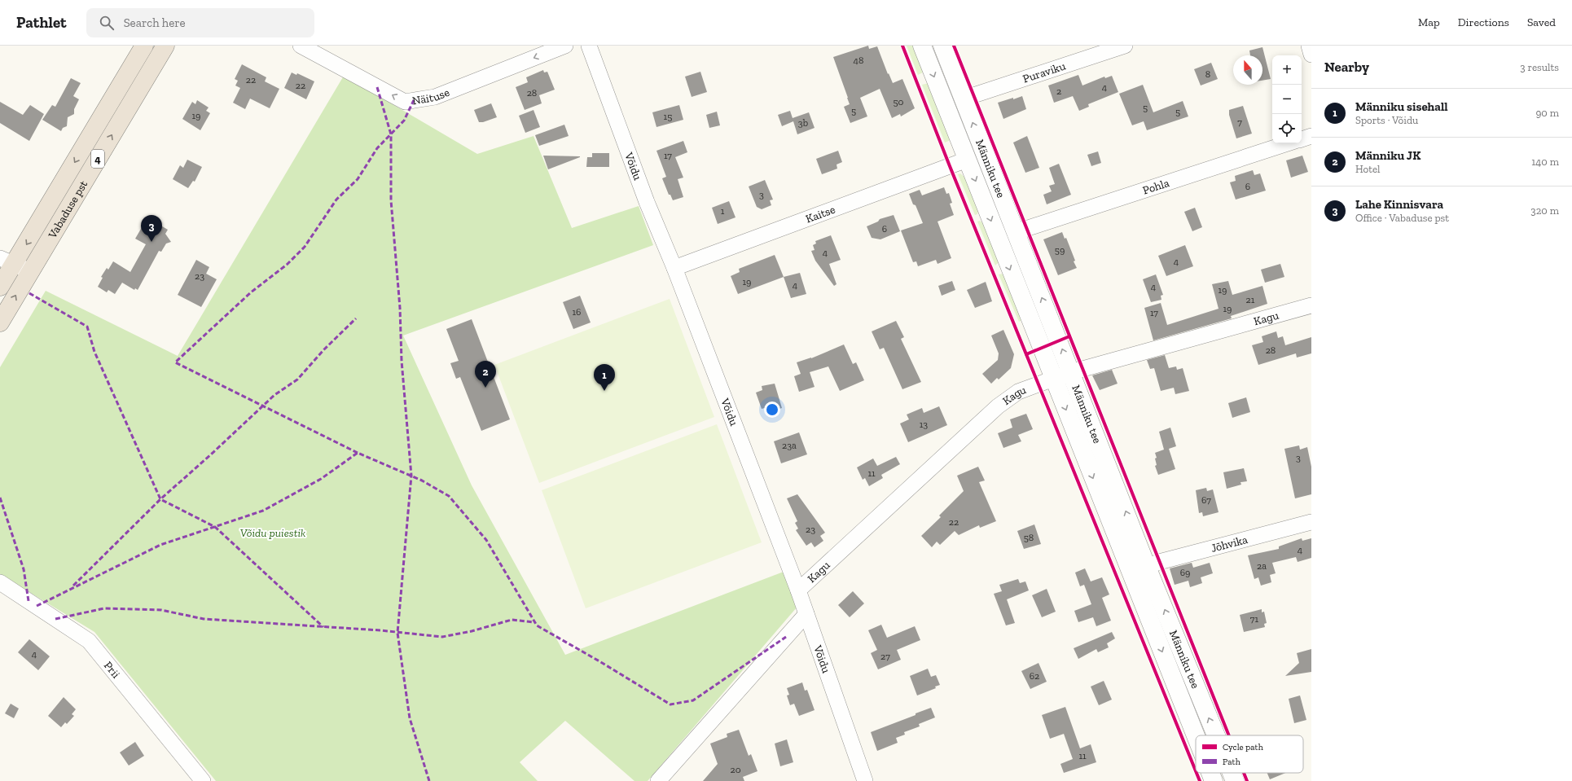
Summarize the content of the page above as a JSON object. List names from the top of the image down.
{
  "streets": {
    "highway": ["4", "Vabaduse pst"],
    "street": [
      "Puraviku",
      "Näituse",
      "Võidu",
      "Männiku tee",
      "Pohla",
      "Kaitse",
      "Kagu",
      "Jõhvika",
      "Prii"
    ]
  },
  "crossings": [
    ["Puraviku", "Männiku tee"],
    ["Võidu", "Kaitse"],
    ["Võidu", "Kagu"],
    ["Männiku tee", "Pohla"],
    ["Männiku tee", "Kaitse"],
    ["Männiku tee", "Kagu"],
    ["Männiku tee", "Jõhvika"]
  ],
  "one_way": ["Näituse"],
  "parks": ["Võidu puiestik"],
  "house_numbers": [
    "48",
    "8",
    "22",
    "22",
    "4",
    "2",
    "28",
    "50",
    "5",
    "5",
    "5",
    "19",
    "15",
    "7",
    "3b",
    "17",
    "6",
    "3",
    "1",
    "6",
    "59",
    "4",
    "4",
    "23",
    "19",
    "4",
    "4",
    "19",
    "21",
    "19",
    "16",
    "17",
    "28",
    "13",
    "23a",
    "3",
    "11",
    "67",
    "22",
    "23",
    "58",
    "4",
    "2a",
    "69",
    "71",
    "4",
    "27",
    "62",
    "11",
    "20"
  ],
  "legend": ["Cycle path", "Path"],
  "north": "top",
  "page": {
    "header": "Pathlet",
    "search": "Search here",
    "nav": ["Map", "Directions", "Saved"],
    "heading": ["Nearby", "3 results"],
    "map_buttons": ["+", "−"],
    "list": [
      {
        "mark": "1",
        "name": "Männiku sisehall",
        "note": "Sports · Võidu",
        "value": "90 m"
      },
      {
        "mark": "2",
        "name": "Männiku JK",
        "note": "Hotel",
        "value": "140 m"
      },
      {
        "mark": "3",
        "name": "Lahe Kinnisvara",
        "note": "Office · Vabaduse pst",
        "value": "320 m"
      }
    ],
    "pins": ["3", "2", "1"]
  }
}
